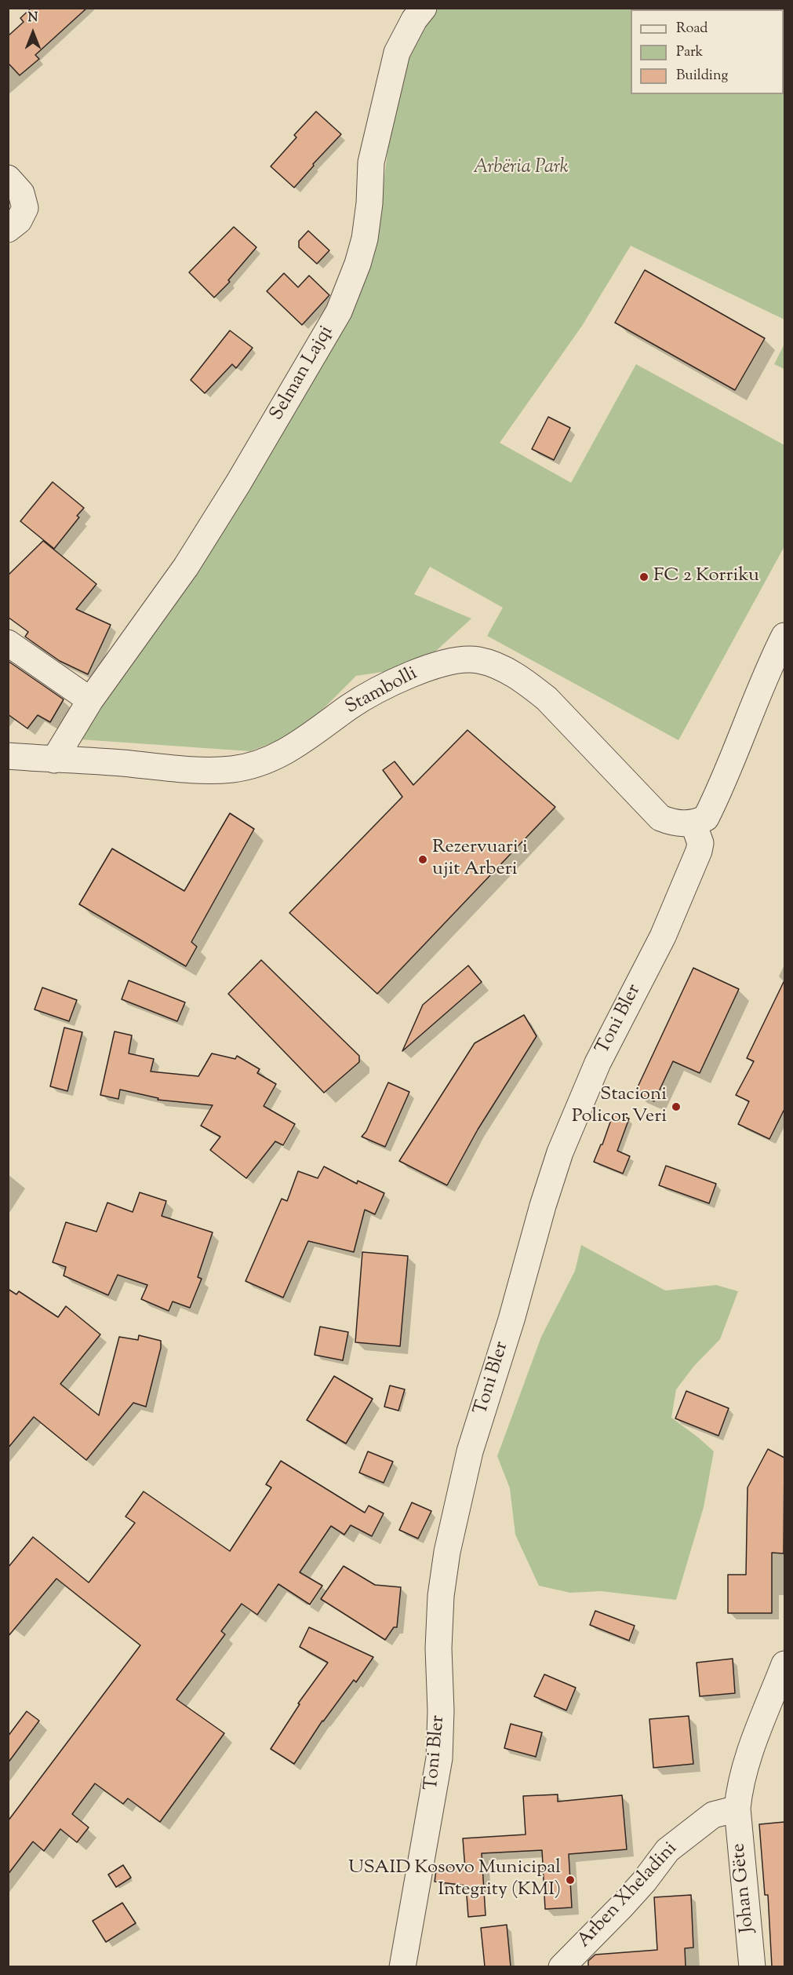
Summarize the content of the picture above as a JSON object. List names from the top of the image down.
{
  "streets": {
    "street": [
      "Selman Lajqi",
      "Stambolli",
      "Toni Bler",
      "Johan Gëte",
      "Arben Xheladini"
    ]
  },
  "crossings": [
    ["Selman Lajqi", "Stambolli"],
    ["Stambolli", "Toni Bler"],
    ["Johan Gëte", "Arben Xheladini"]
  ],
  "parks": ["Arbëria Park"],
  "places": [
    "FC 2 Korriku",
    "Rezervuari i ujit Arberi",
    "Stacioni Policor Veri",
    "USAID Kosovo Municipal Integrity (KMI)"
  ],
  "legend": ["Road", "Park", "Building"],
  "north": "top"
}
